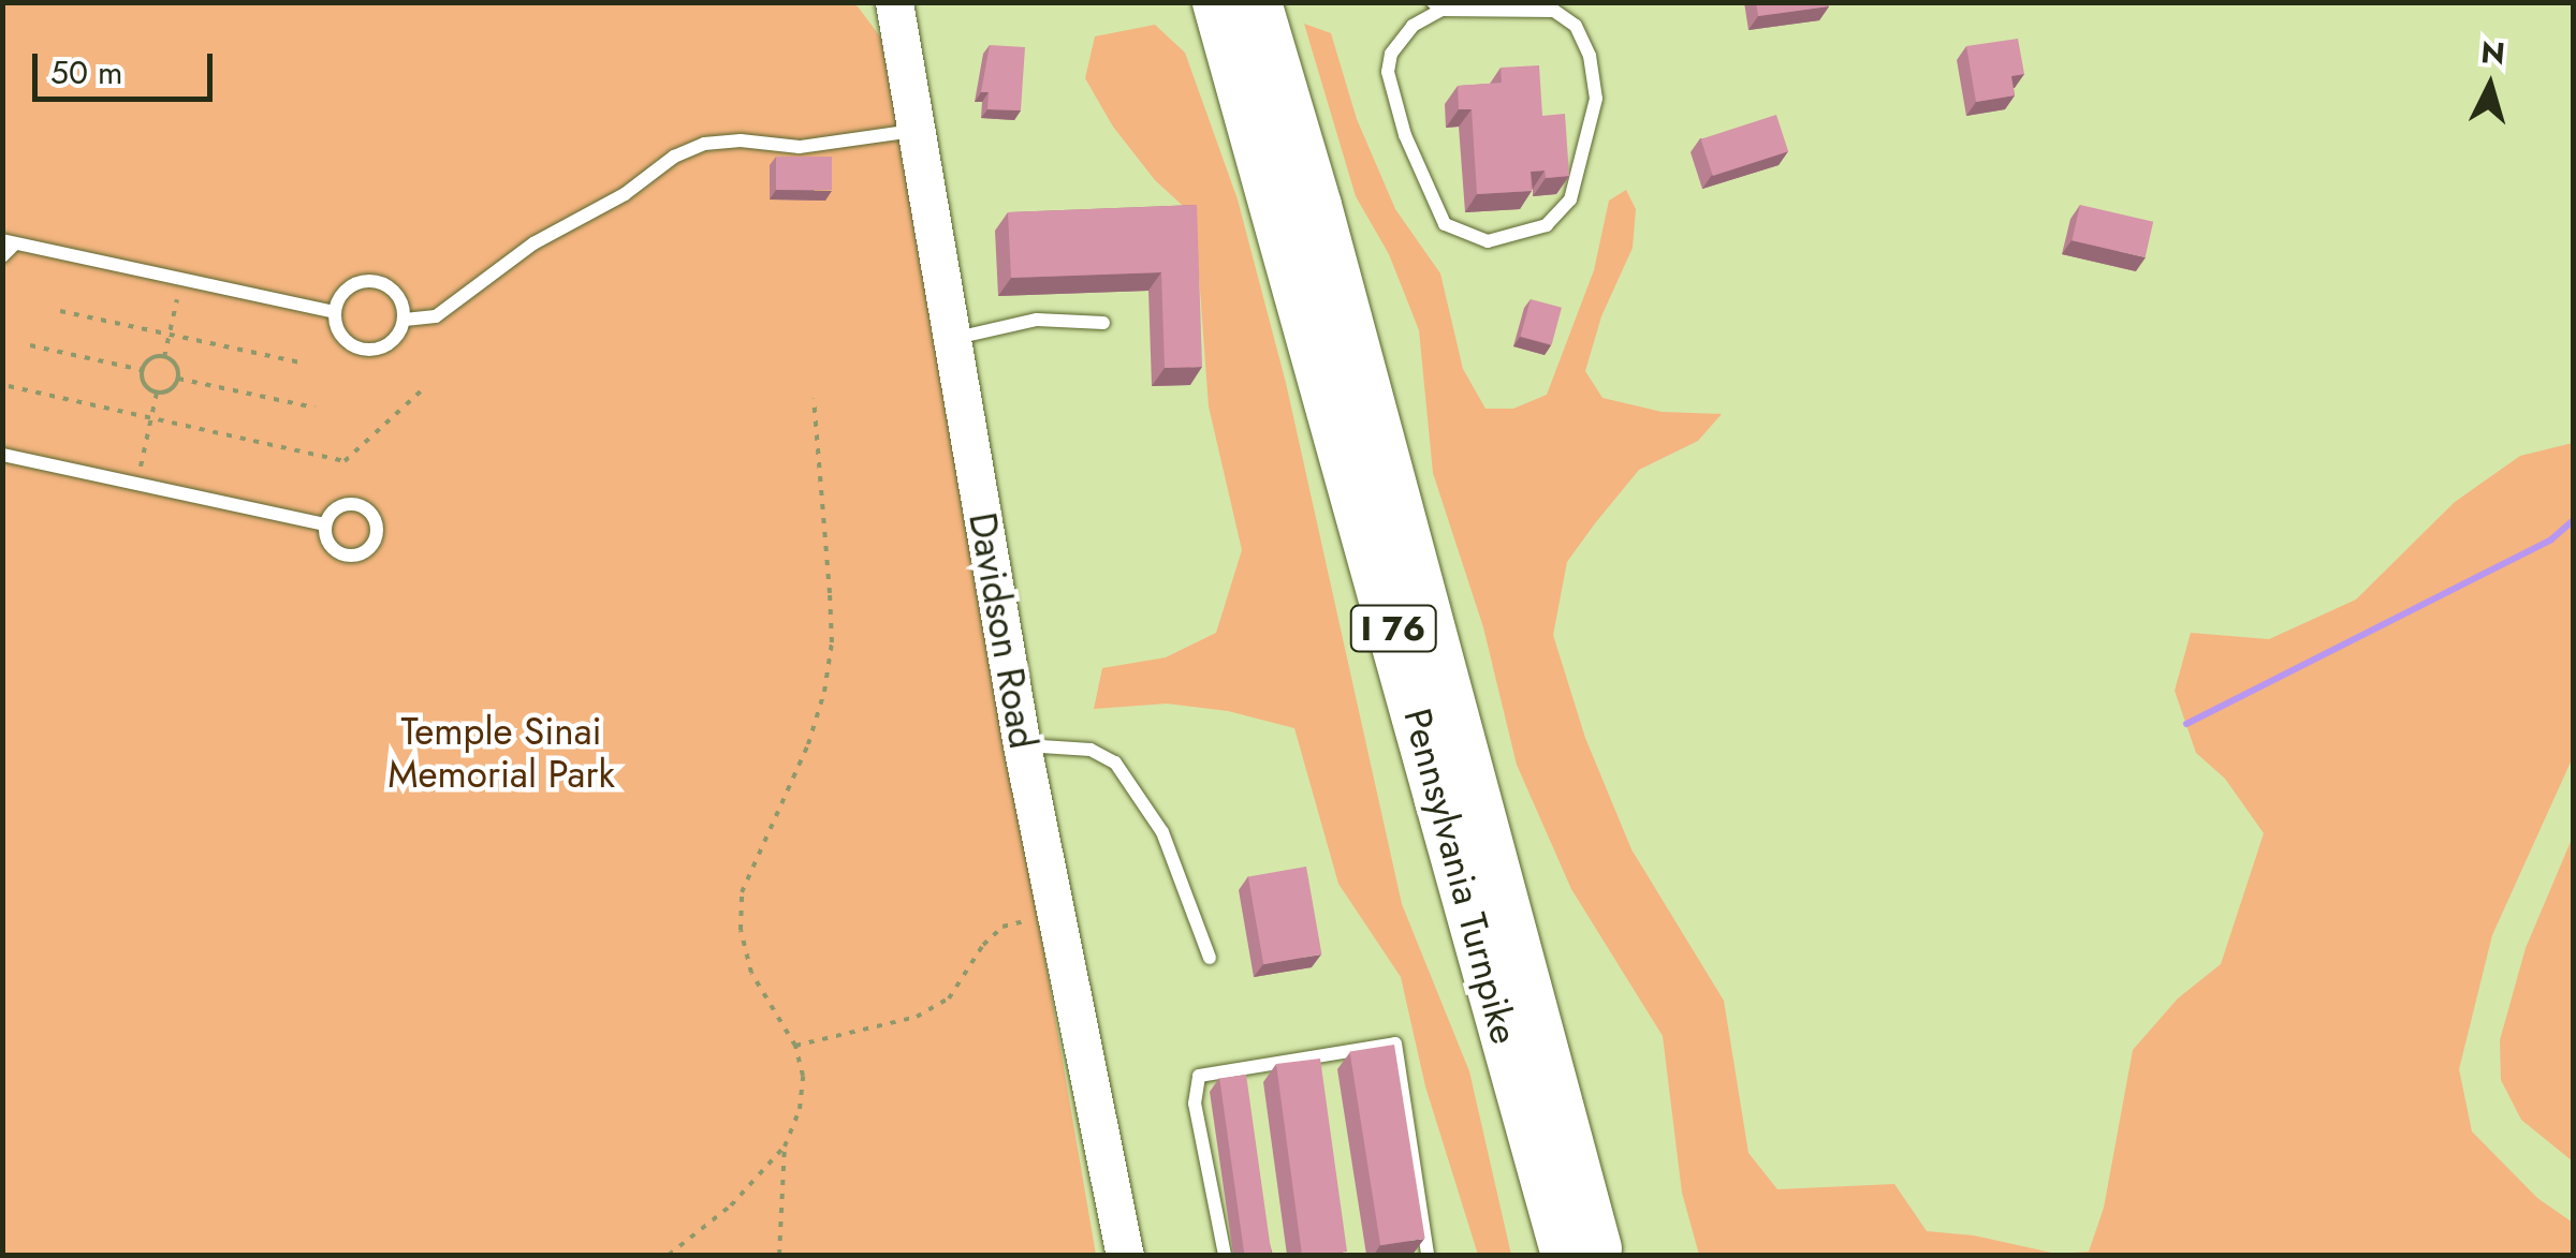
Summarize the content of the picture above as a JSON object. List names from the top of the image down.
{
  "streets": {
    "highway": ["I 76", "Pennsylvania Turnpike"],
    "street": ["Davidson Road"]
  },
  "parks": ["Temple Sinai Memorial Park"],
  "scale_bar": "50 m",
  "north": "top"
}
